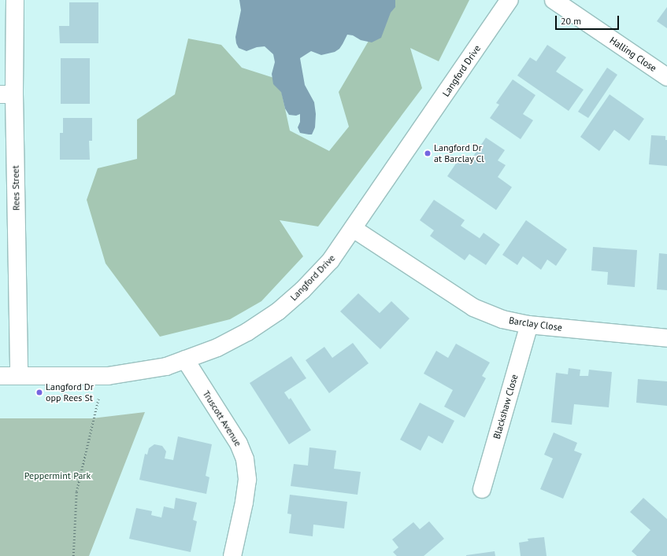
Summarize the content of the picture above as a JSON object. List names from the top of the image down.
{
  "streets": {
    "street": [
      "Halling Close",
      "Langford Drive",
      "Rees Street",
      "Barclay Close",
      "Blackshaw Close",
      "Truscott Avenue"
    ]
  },
  "crossings": [
    ["Langford Drive", "Rees Street"],
    ["Langford Drive", "Barclay Close"],
    ["Langford Drive", "Truscott Avenue"],
    ["Barclay Close", "Blackshaw Close"]
  ],
  "parks": ["Peppermint Park"],
  "places": ["Langford Dr at Barclay Cl", "Langford Dr opp Rees St"],
  "scale_bar": "20 m"
}
